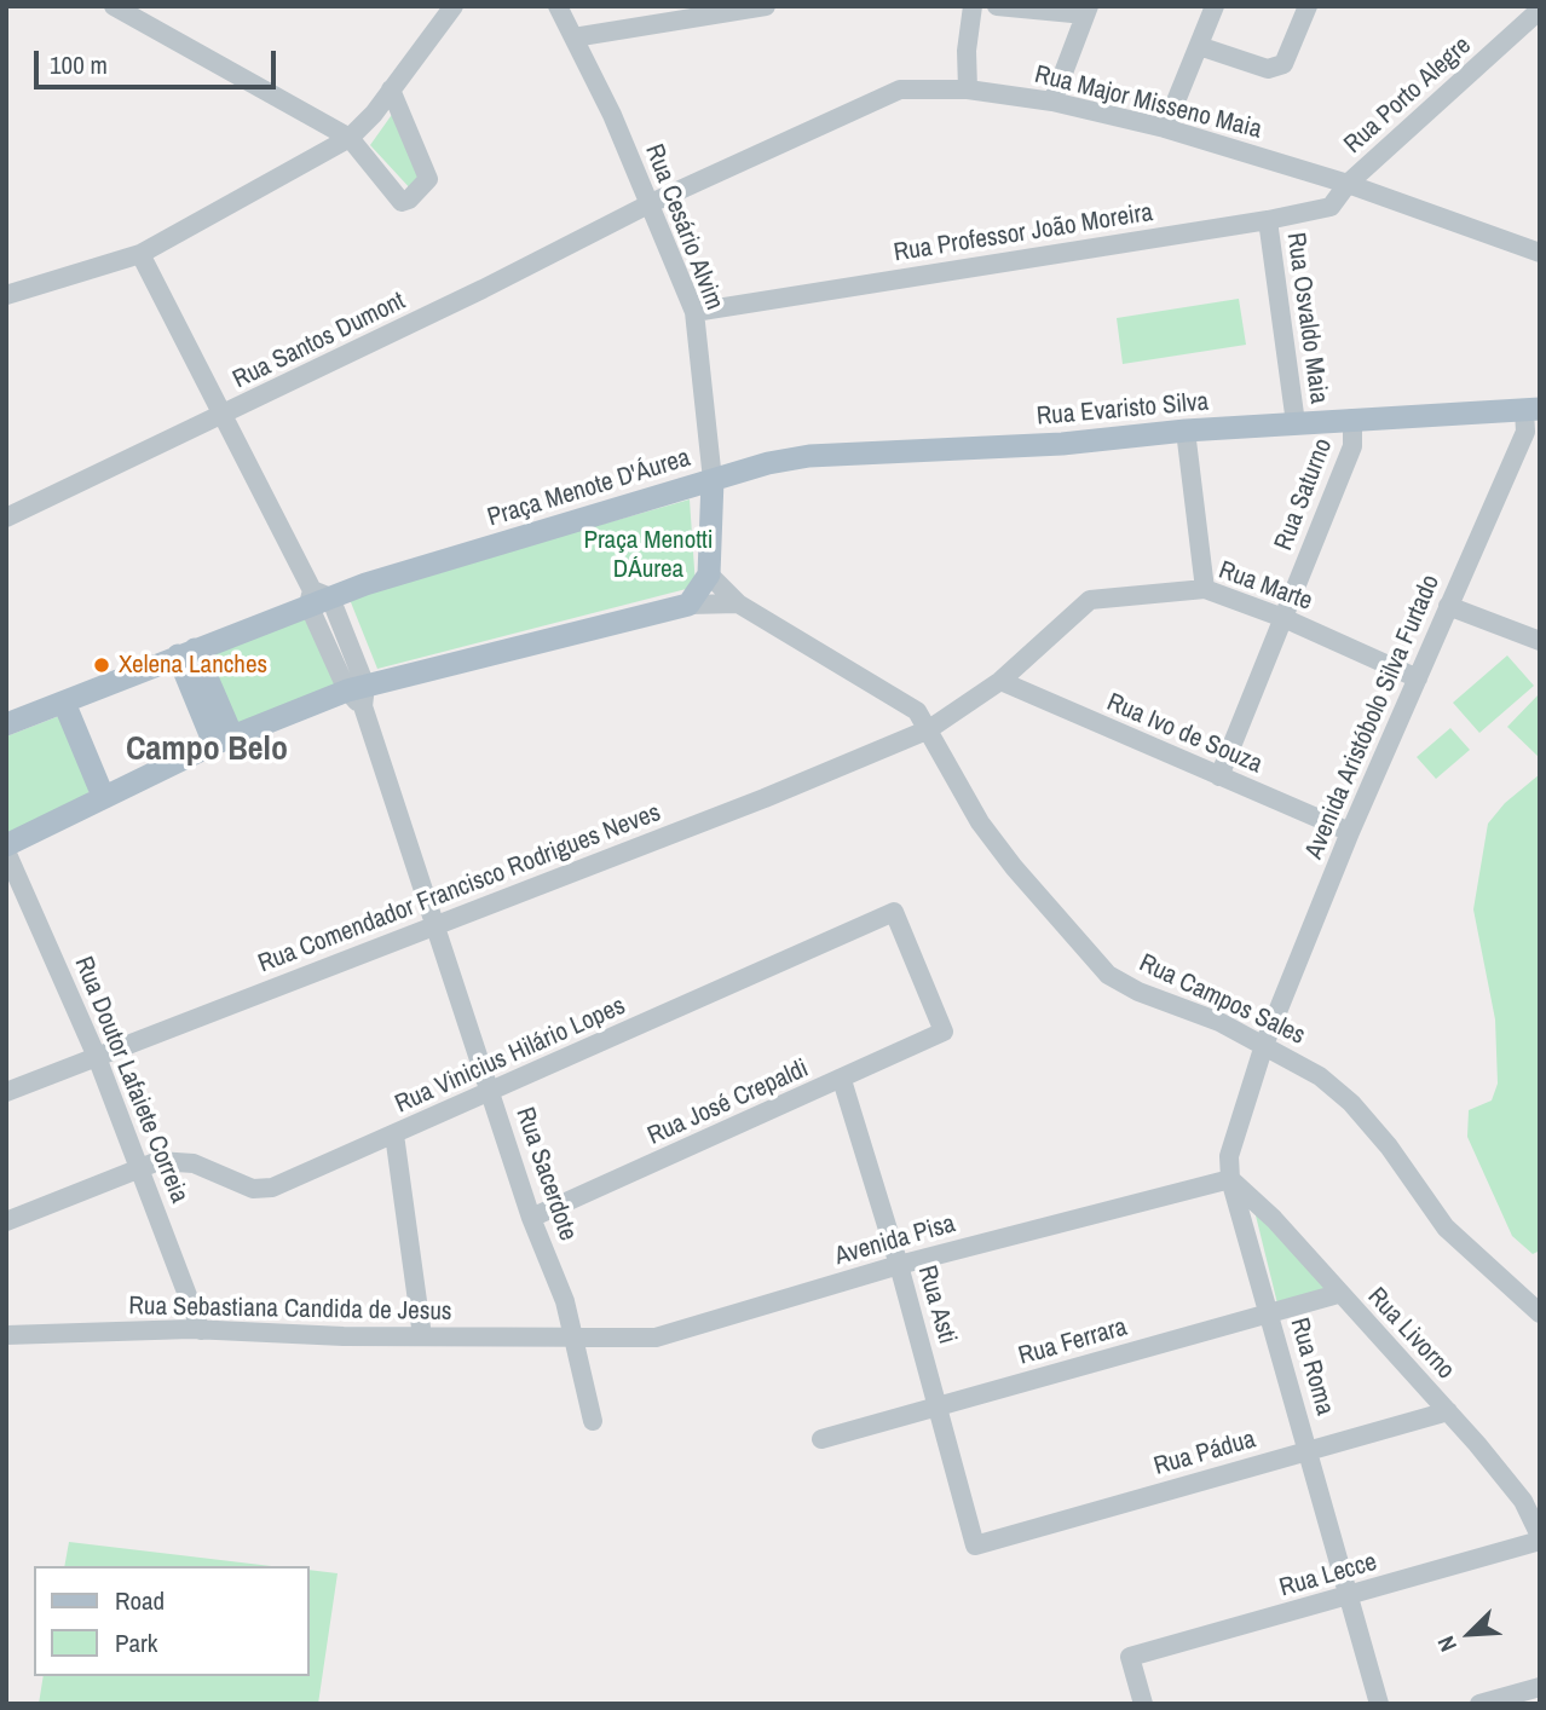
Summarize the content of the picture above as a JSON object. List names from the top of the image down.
{
  "streets": {
    "main road": ["Rua Evaristo Silva", "Praça Menote D'Áurea"],
    "street": [
      "Rua Porto Alegre",
      "Rua Major Misseno Maia",
      "Rua Cesário Alvim",
      "Rua Professor João Moreira",
      "Rua Osvaldo Maia",
      "Rua Santos Dumont",
      "Rua Saturno",
      "Rua Marte",
      "Avenida Aristóbolo Silva Furtado",
      "Rua Ivo de Souza",
      "Rua Comendador Francisco Rodrigues Neves",
      "Rua Campos Sales",
      "Rua Vinicius Hilário Lopes",
      "Rua Doutor Lafaiete Correia",
      "Rua José Crepaldi",
      "Rua Sacerdote",
      "Avenida Pisa",
      "Rua Asti",
      "Rua Sebastiana Candida de Jesus",
      "Rua Livorno",
      "Rua Ferrara",
      "Rua Roma",
      "Rua Pádua",
      "Rua Lecce"
    ]
  },
  "crossings": [
    ["Rua Porto Alegre", "Rua Major Misseno Maia"],
    ["Rua Porto Alegre", "Rua Professor João Moreira"],
    ["Rua Major Misseno Maia", "Rua Cesário Alvim"],
    ["Rua Major Misseno Maia", "Rua Professor João Moreira"],
    ["Rua Major Misseno Maia", "Rua Santos Dumont"],
    ["Rua Cesário Alvim", "Rua Professor João Moreira"],
    ["Rua Cesário Alvim", "Rua Santos Dumont"],
    ["Rua Cesário Alvim", "Rua Evaristo Silva"],
    ["Rua Cesário Alvim", "Praça Menote D'Áurea"],
    ["Rua Professor João Moreira", "Rua Osvaldo Maia"],
    ["Rua Osvaldo Maia", "Rua Evaristo Silva"],
    ["Rua Evaristo Silva", "Praça Menote D'Áurea"],
    ["Rua Evaristo Silva", "Rua Saturno"],
    ["Rua Evaristo Silva", "Avenida Aristóbolo Silva Furtado"],
    ["Praça Menote D'Áurea", "Rua Campos Sales"],
    ["Rua Saturno", "Rua Marte"],
    ["Rua Saturno", "Rua Ivo de Souza"],
    ["Rua Marte", "Avenida Aristóbolo Silva Furtado"],
    ["Rua Marte", "Rua Ivo de Souza"],
    ["Rua Marte", "Rua Comendador Francisco Rodrigues Neves"],
    ["Rua Marte", "Rua Campos Sales"],
    ["Avenida Aristóbolo Silva Furtado", "Rua Ivo de Souza"],
    ["Avenida Aristóbolo Silva Furtado", "Rua Campos Sales"],
    ["Avenida Aristóbolo Silva Furtado", "Rua Roma"],
    ["Rua Comendador Francisco Rodrigues Neves", "Rua Campos Sales"],
    ["Rua Comendador Francisco Rodrigues Neves", "Rua Doutor Lafaiete Correia"],
    ["Rua Comendador Francisco Rodrigues Neves", "Rua Sacerdote"],
    ["Rua Campos Sales", "Rua Roma"],
    ["Rua Vinicius Hilário Lopes", "Rua Doutor Lafaiete Correia"],
    ["Rua Vinicius Hilário Lopes", "Rua José Crepaldi"],
    ["Rua Vinicius Hilário Lopes", "Rua Sacerdote"],
    ["Rua Doutor Lafaiete Correia", "Rua Sebastiana Candida de Jesus"],
    ["Rua José Crepaldi", "Rua Sacerdote"],
    ["Rua José Crepaldi", "Rua Asti"],
    ["Rua Sacerdote", "Avenida Pisa"],
    ["Rua Sacerdote", "Rua Sebastiana Candida de Jesus"],
    ["Avenida Pisa", "Rua Asti"],
    ["Avenida Pisa", "Rua Sebastiana Candida de Jesus"],
    ["Avenida Pisa", "Rua Livorno"],
    ["Avenida Pisa", "Rua Roma"],
    ["Rua Asti", "Rua Ferrara"],
    ["Rua Asti", "Rua Pádua"],
    ["Rua Livorno", "Rua Ferrara"],
    ["Rua Livorno", "Rua Roma"],
    ["Rua Livorno", "Rua Pádua"],
    ["Rua Livorno", "Rua Lecce"],
    ["Rua Ferrara", "Rua Roma"],
    ["Rua Roma", "Rua Pádua"],
    ["Rua Roma", "Rua Lecce"]
  ],
  "districts": ["Campo Belo"],
  "parks": ["Praça Menotti DÁurea"],
  "places": ["Xelena Lanches"],
  "legend": ["Road", "Park"],
  "scale_bar": "100 m",
  "north": "bottom left"
}
